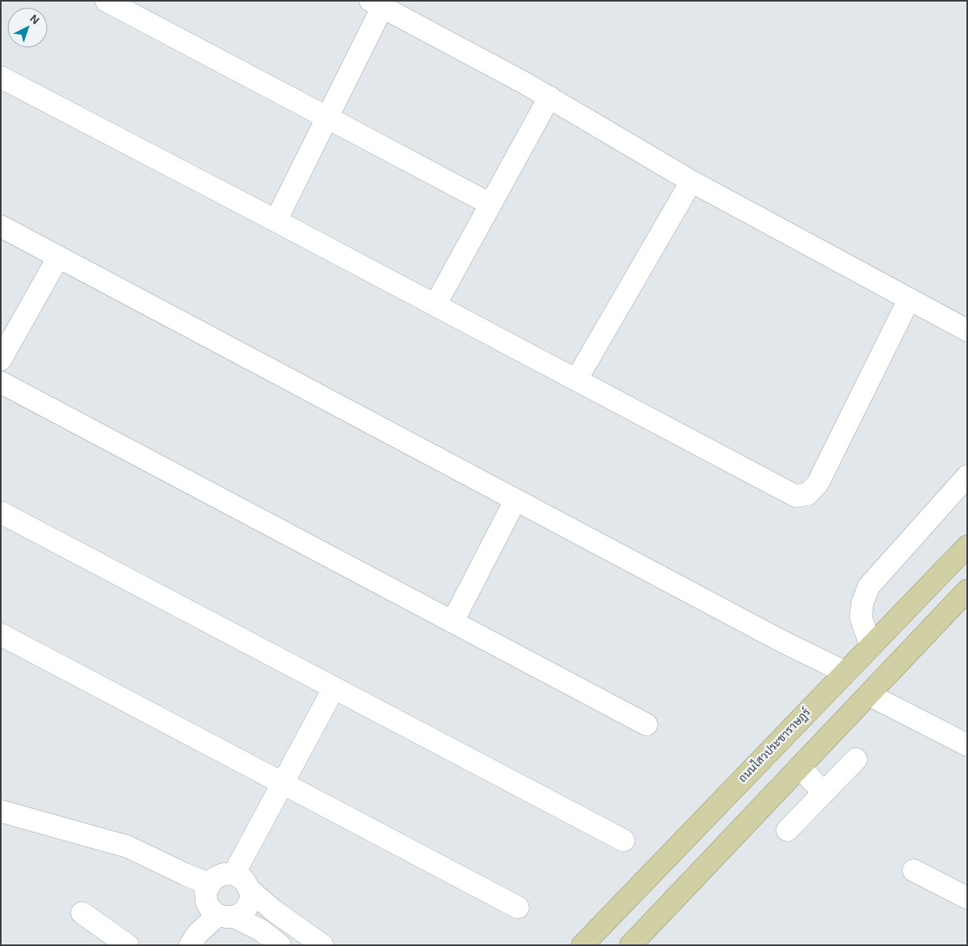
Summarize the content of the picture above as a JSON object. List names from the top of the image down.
{
  "streets": {
    "main road": ["ถนนไสวประชาราษฎร์"]
  },
  "north": "top right"
}
